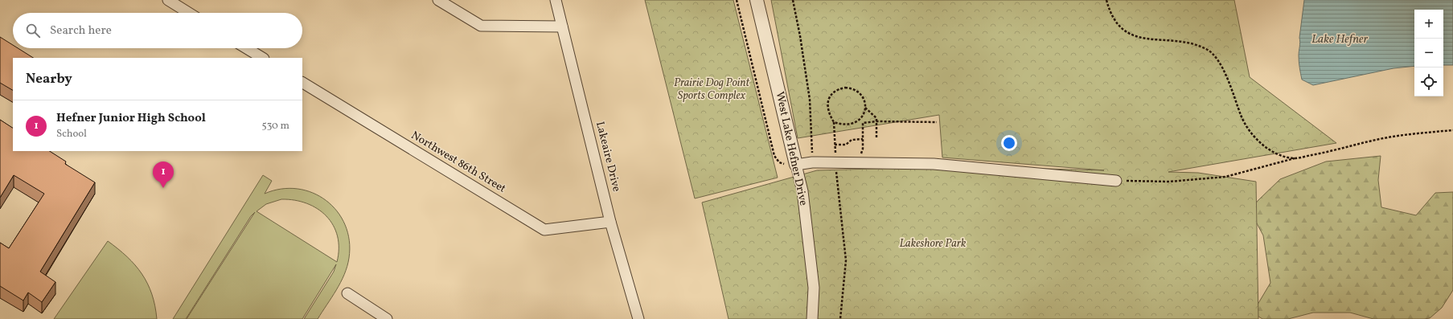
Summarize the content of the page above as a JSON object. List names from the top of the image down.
{
  "streets": {
    "street": ["West Lake Hefner Drive", "Lakeaire Drive", "Northwest 86th Street"]
  },
  "crossings": [
    ["Lakeaire Drive", "Northwest 86th Street"]
  ],
  "water": ["Lake Hefner"],
  "parks": ["Prairie Dog Point Sports Complex", "Lakeshore Park"],
  "page": {
    "map_buttons": ["+", "−"],
    "search": "Search here",
    "heading": "Nearby",
    "list": [
      {
        "mark": "1",
        "name": "Hefner Junior High School",
        "note": "School",
        "value": "530 m"
      }
    ],
    "pins": "1"
  }
}
